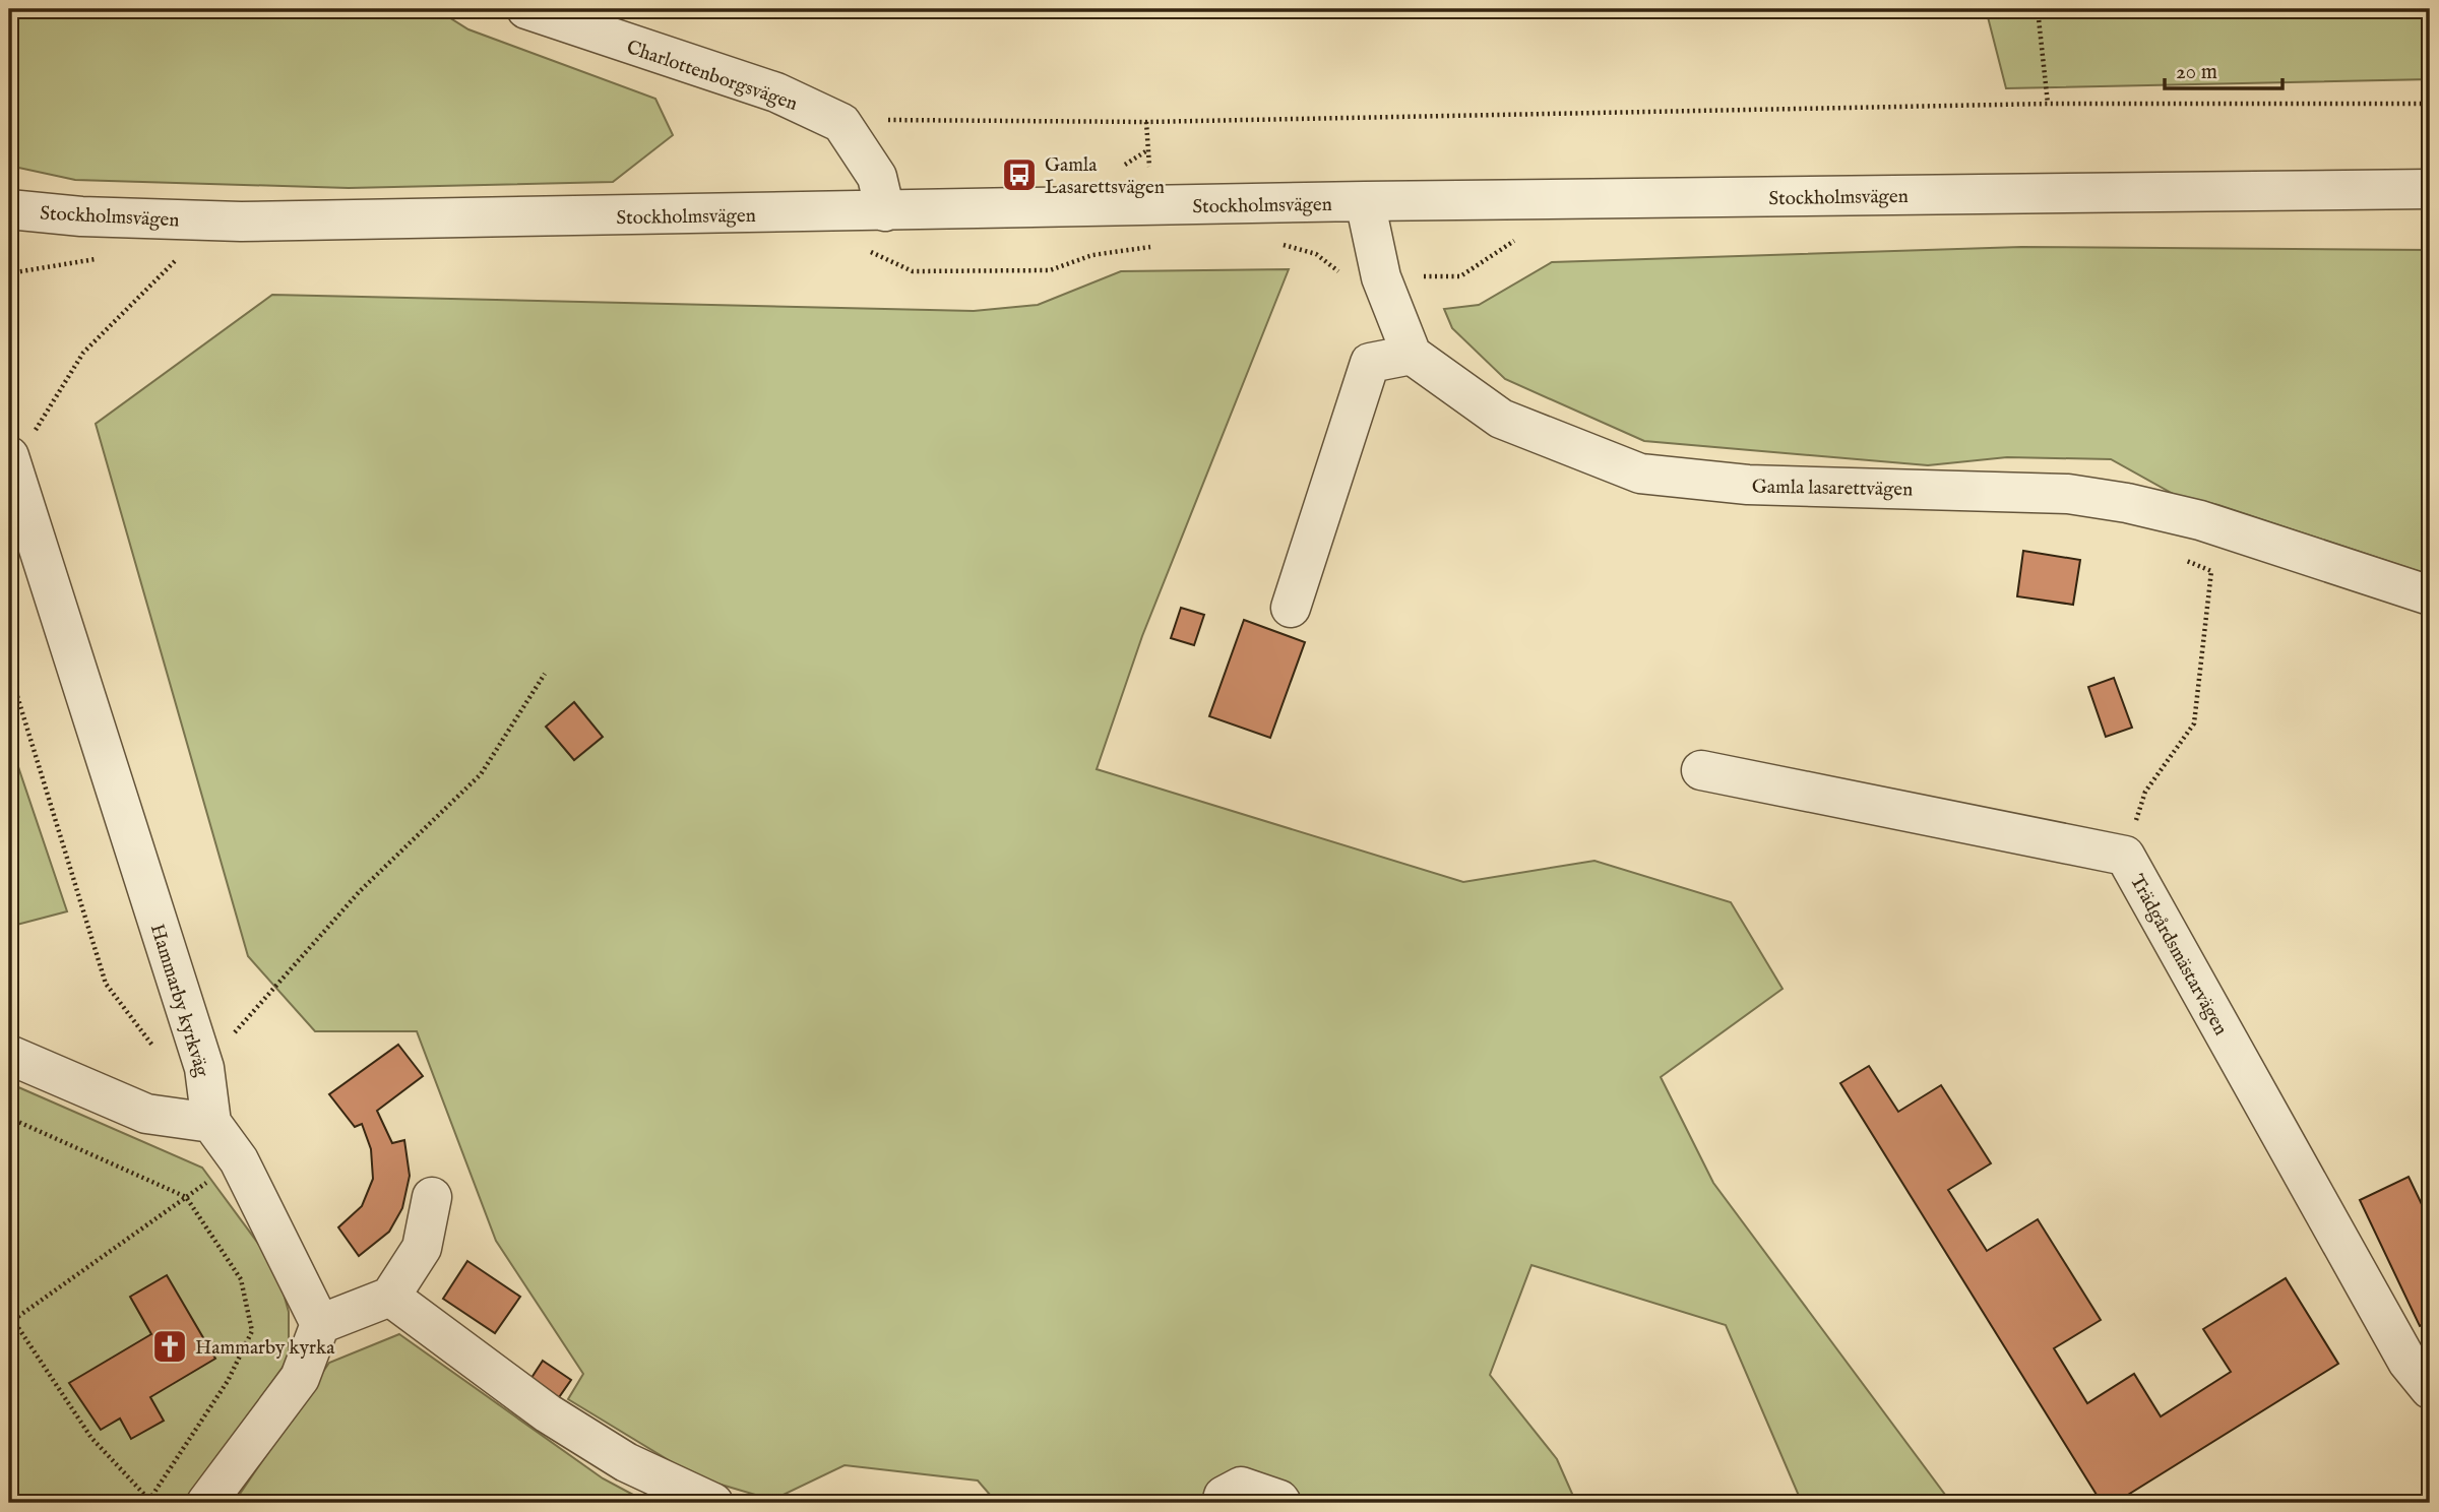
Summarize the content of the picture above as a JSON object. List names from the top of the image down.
{
  "streets": {
    "street": [
      "Charlottenborgsvägen",
      "Stockholmsvägen",
      "Gamla lasarettvägen",
      "Trädgårdsmästarvägen",
      "Hammarby kyrkväg"
    ]
  },
  "places": {
    "bus stop": ["Gamla Lasarettsvägen"],
    "church": ["Hammarby kyrka"]
  },
  "scale_bar": "20 m"
}
